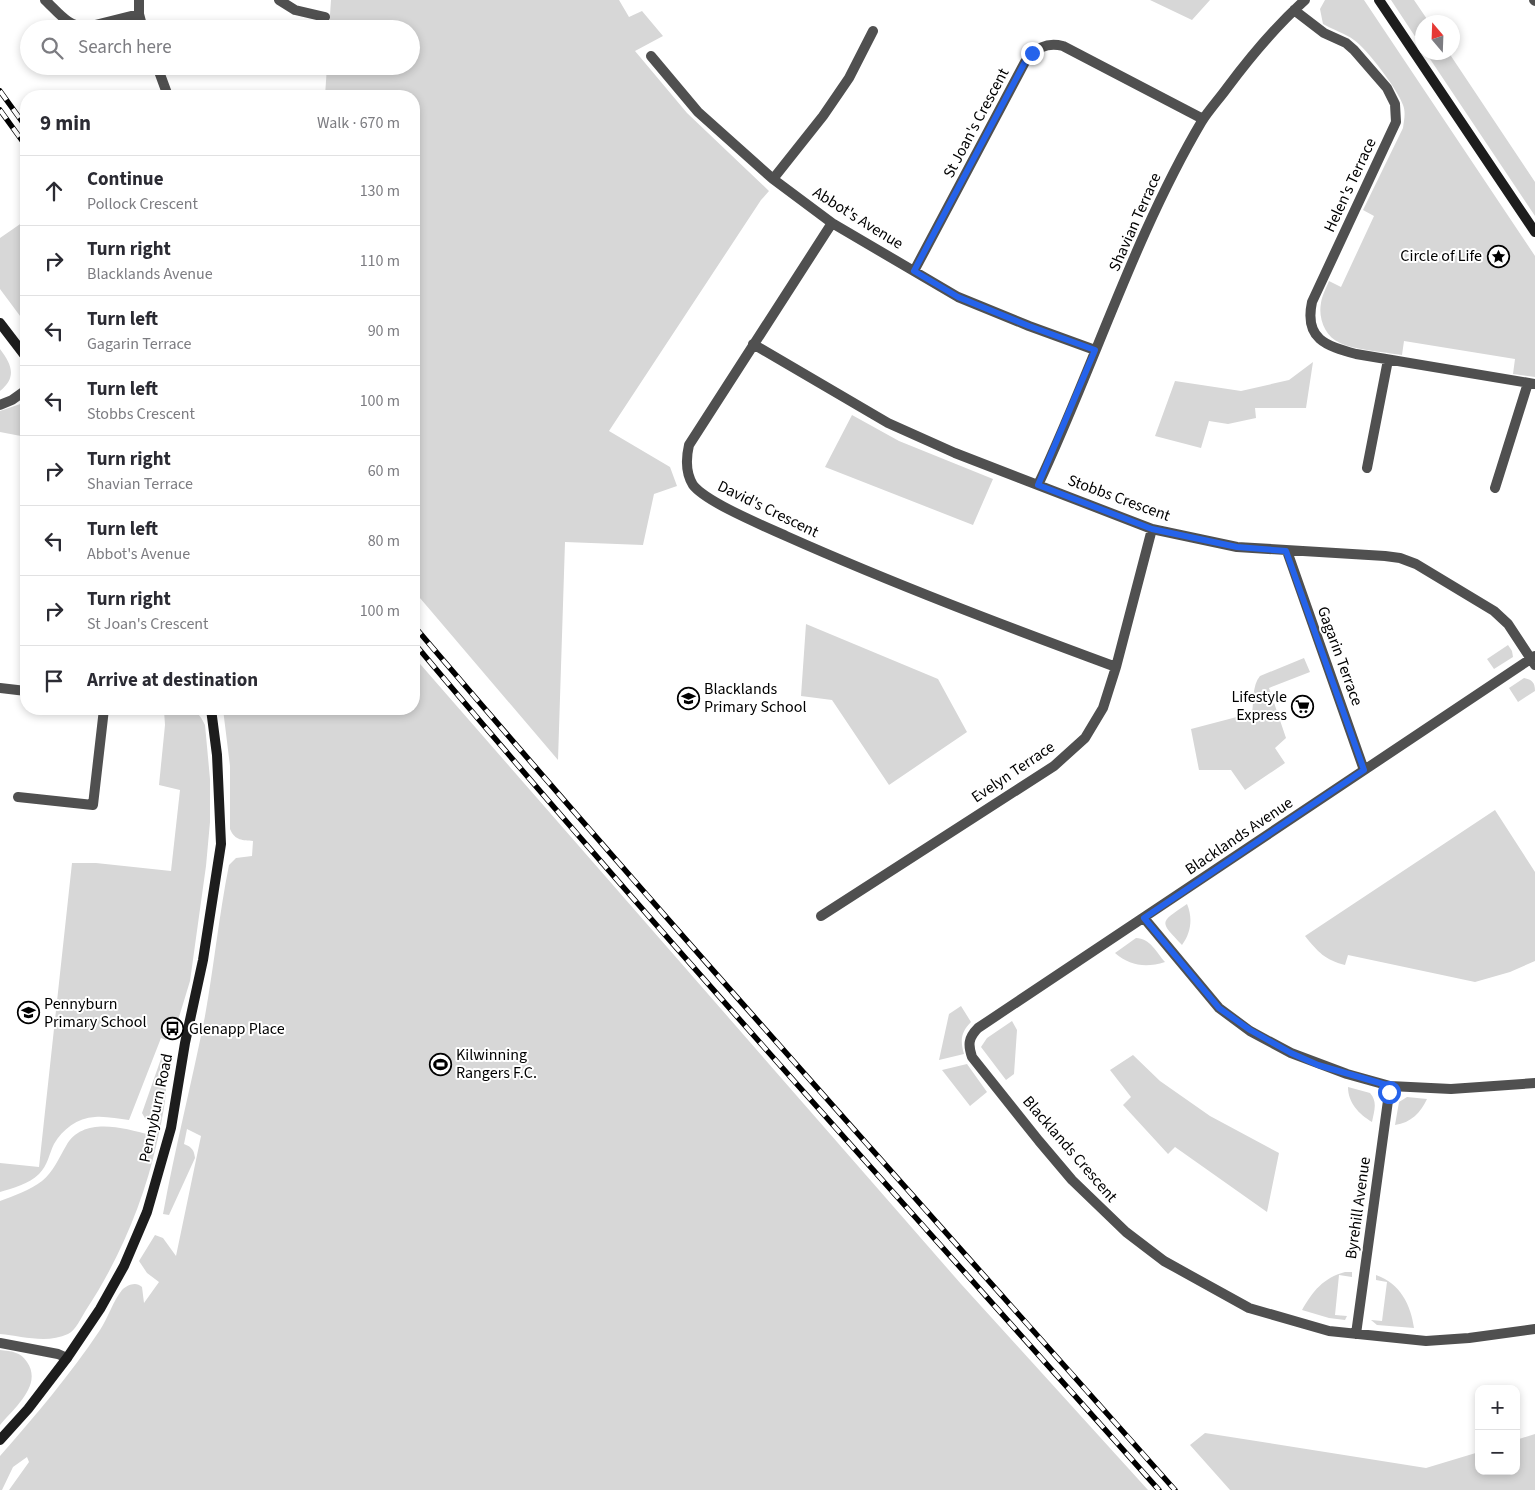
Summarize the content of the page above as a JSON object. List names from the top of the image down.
{
  "streets": {
    "street": [
      "St Joan's Crescent",
      "Helen's Terrace",
      "Abbot's Avenue",
      "Shavian Terrace",
      "Stobbs Crescent",
      "David's Crescent",
      "Gagarin Terrace",
      "Evelyn Terrace",
      "Blacklands Avenue",
      "Pennyburn Road",
      "Blacklands Crescent",
      "Byrehill Avenue"
    ]
  },
  "crossings": [
    ["St Joan's Crescent", "Abbot's Avenue"],
    ["St Joan's Crescent", "Shavian Terrace"],
    ["Helen's Terrace", "Shavian Terrace"],
    ["Abbot's Avenue", "Shavian Terrace"],
    ["Abbot's Avenue", "David's Crescent"],
    ["Shavian Terrace", "Stobbs Crescent"],
    ["Stobbs Crescent", "David's Crescent"],
    ["Stobbs Crescent", "Gagarin Terrace"],
    ["Stobbs Crescent", "Evelyn Terrace"],
    ["Stobbs Crescent", "Blacklands Avenue"],
    ["David's Crescent", "Evelyn Terrace"],
    ["Gagarin Terrace", "Blacklands Avenue"],
    ["Blacklands Avenue", "Blacklands Crescent"],
    ["Blacklands Crescent", "Byrehill Avenue"]
  ],
  "places": {
    "place": ["Circle of Life"],
    "school or university": ["Blacklands Primary School", "Pennyburn Primary School"],
    "supermarket": ["Lifestyle Express"],
    "bus stop": ["Glenapp Place"],
    "sports": ["Kilwinning Rangers F.C."]
  },
  "north": "top",
  "page": {
    "search": "Search here",
    "heading": ["9 min", "Walk · 670 m"],
    "list": [
      ["Continue", "Pollock Crescent", "130 m"],
      ["Turn right", "Blacklands Avenue", "110 m"],
      ["Turn left", "Gagarin Terrace", "90 m"],
      ["Turn left", "Stobbs Crescent", "100 m"],
      ["Turn right", "Shavian Terrace", "60 m"],
      ["Turn left", "Abbot's Avenue", "80 m"],
      ["Turn right", "St Joan's Crescent", "100 m"],
      "Arrive at destination"
    ],
    "map_buttons": ["+", "−"]
  }
}
